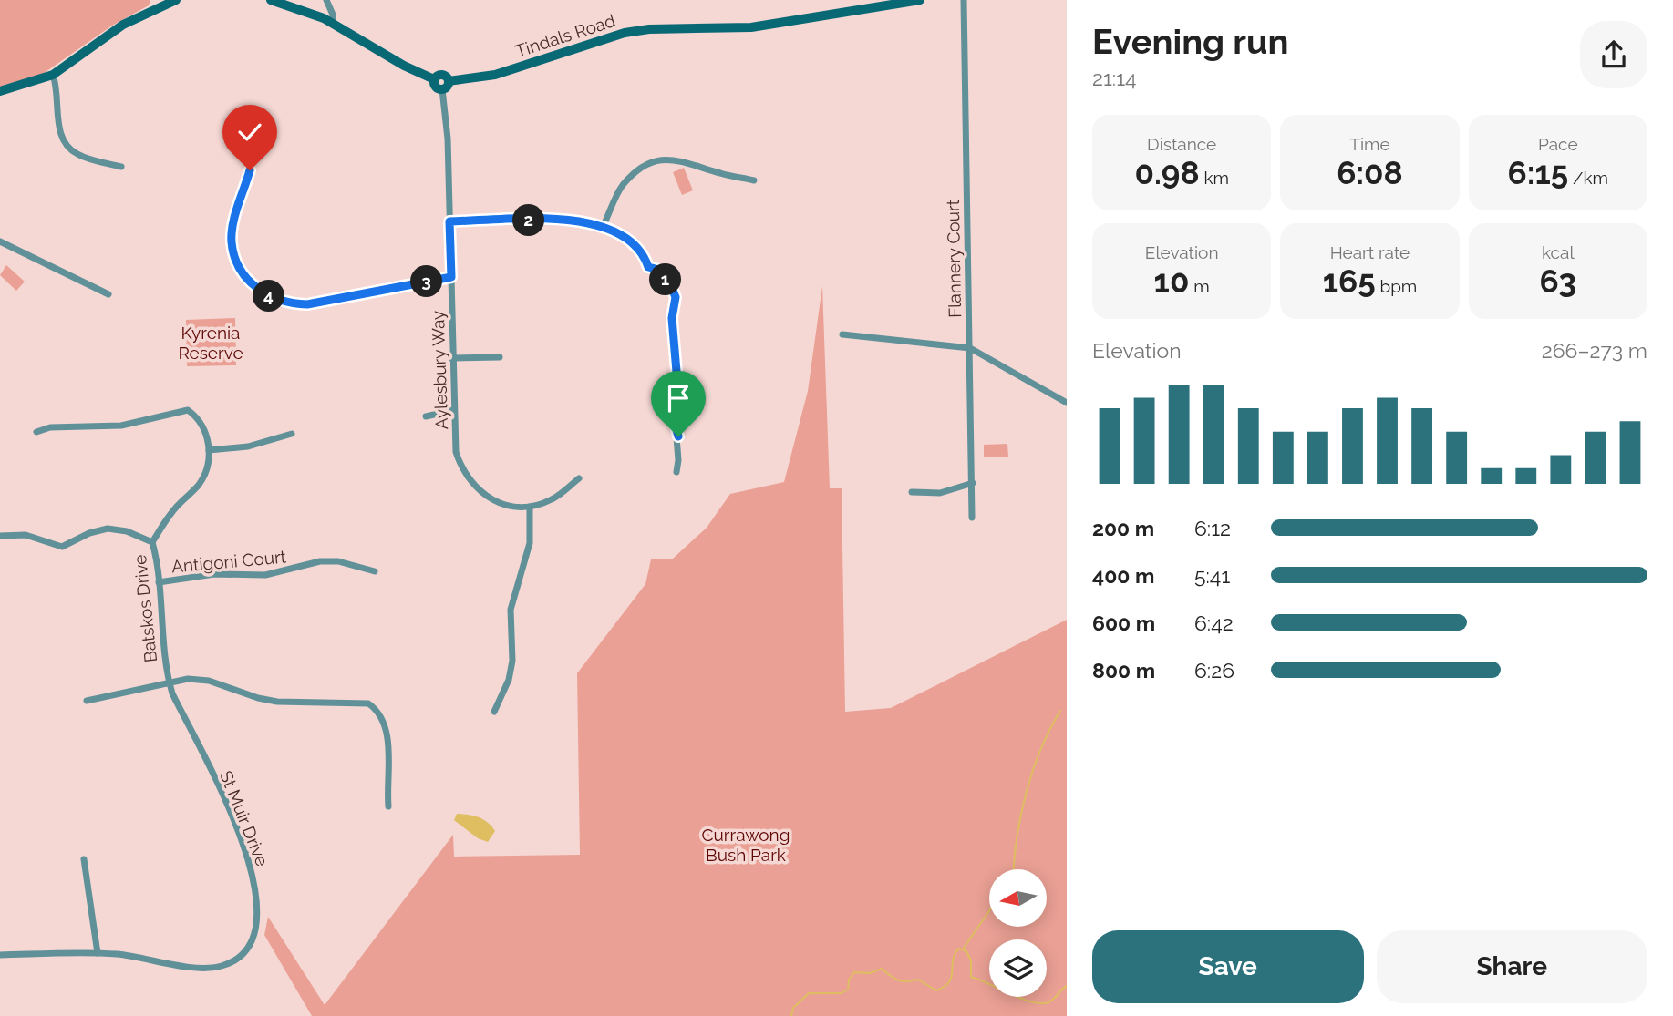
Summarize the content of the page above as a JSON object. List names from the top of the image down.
{
  "streets": {
    "main road": ["Tindals Road"],
    "street": [
      "Flannery Court",
      "Aylesbury Way",
      "Antigoni Court",
      "Batskos Drive",
      "St Muir Drive"
    ]
  },
  "crossings": [
    ["Antigoni Court", "Batskos Drive"],
    ["Batskos Drive", "St Muir Drive"]
  ],
  "parks": ["Kyrenia Reserve", "Currawong Bush Park"],
  "north": "left",
  "page": {
    "heading": ["Evening run", "21:14"],
    "stats": [
      ["Distance", "0.98 km"],
      ["Time", "6:08"],
      ["Pace", "6:15 /km"],
      ["Elevation", "10 m"],
      ["Heart rate", "165 bpm"],
      ["kcal", "63"]
    ],
    "pins": [
      "2",
      "1",
      "3",
      "4"
    ],
    "chart": ["Elevation", "266–273 m"],
    "list": [
      {
        "name": "200 m",
        "note": "6:12"
      },
      {
        "name": "400 m",
        "note": "5:41"
      },
      {
        "name": "600 m",
        "note": "6:42"
      },
      {
        "name": "800 m",
        "note": "6:26"
      }
    ],
    "buttons": ["Save", "Share"]
  }
}
